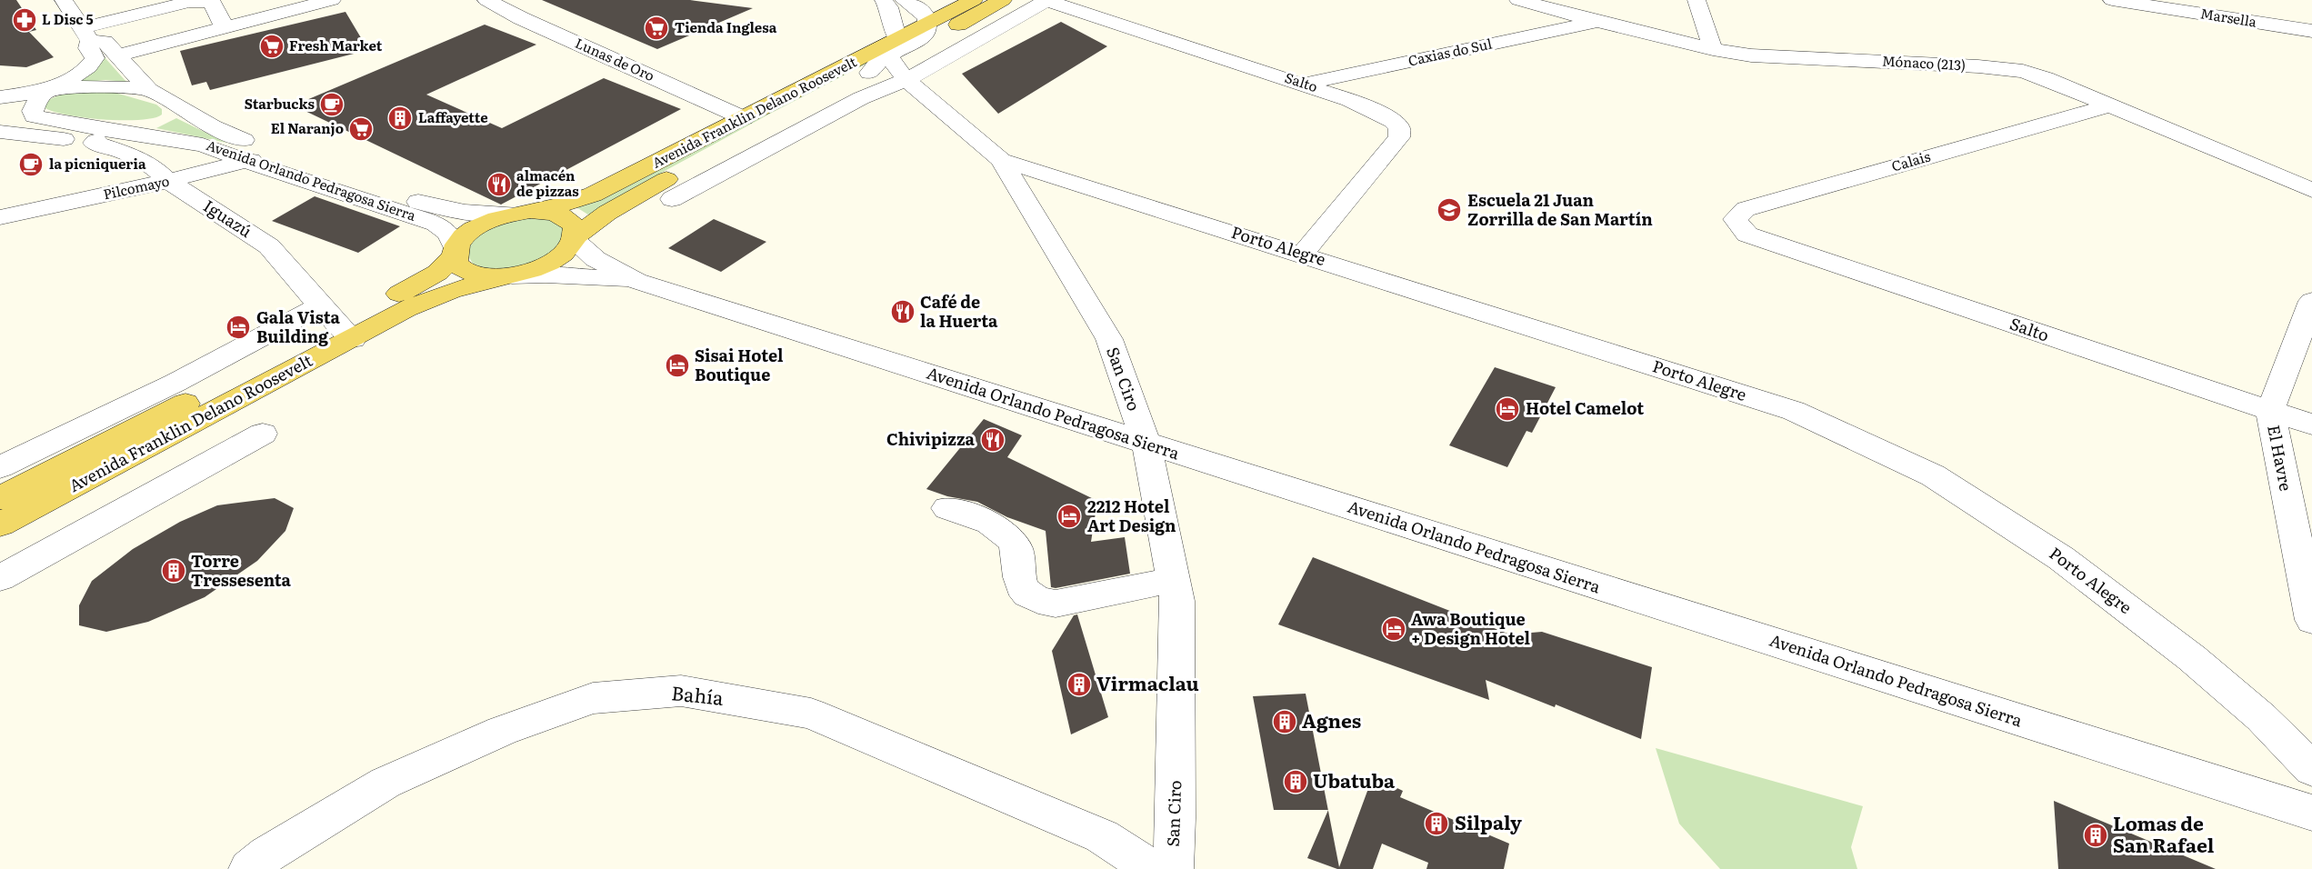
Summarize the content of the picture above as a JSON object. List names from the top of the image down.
{
  "streets": {
    "main road": ["Avenida Franklin Delano Roosevelt"],
    "street": [
      "Marsella",
      "Caxias do Sul",
      "Lunas de Oro",
      "Mónaco (213)",
      "Salto",
      "Calais",
      "Avenida Orlando Pedragosa Sierra",
      "Pilcomayo",
      "Iguazú",
      "Porto Alegre",
      "San Ciro",
      "El Havre",
      "Bahía"
    ]
  },
  "crossings": [
    ["Caxias do Sul", "Mónaco (213)"],
    ["Caxias do Sul", "Salto"],
    ["Lunas de Oro", "Avenida Franklin Delano Roosevelt"],
    ["Mónaco (213)", "Calais"],
    ["Salto", "Avenida Franklin Delano Roosevelt"],
    ["Salto", "Calais"],
    ["Salto", "Porto Alegre"],
    ["Salto", "El Havre"],
    ["Avenida Franklin Delano Roosevelt", "Avenida Orlando Pedragosa Sierra"],
    ["Avenida Franklin Delano Roosevelt", "Iguazú"],
    ["Avenida Franklin Delano Roosevelt", "San Ciro"],
    ["Avenida Orlando Pedragosa Sierra", "Pilcomayo"],
    ["Avenida Orlando Pedragosa Sierra", "Iguazú"],
    ["Avenida Orlando Pedragosa Sierra", "San Ciro"],
    ["Pilcomayo", "Iguazú"],
    ["Porto Alegre", "San Ciro"]
  ],
  "places": {
    "pharmacy": ["L Disc 5"],
    "supermarket": ["Tienda Inglesa", "Fresh Market", "El Naranjo"],
    "cafe": ["Starbucks", "la picniqueria"],
    "building": [
      "Laffayette",
      "Torre Tressesenta",
      "Virmaclau",
      "Agnes",
      "Ubatuba",
      "Silpaly",
      "Lomas de San Rafael"
    ],
    "restaurant": ["almacén de pizzas", "Café de la Huerta", "Chivipizza"],
    "school or university": ["Escuela 21 Juan Zorrilla de San Martín"],
    "hotel": [
      "Gala Vista Building",
      "Sisai Hotel Boutique",
      "Hotel Camelot",
      "2212 Hotel Art Design",
      "Awa Boutique + Design Hotel"
    ]
  }
}
